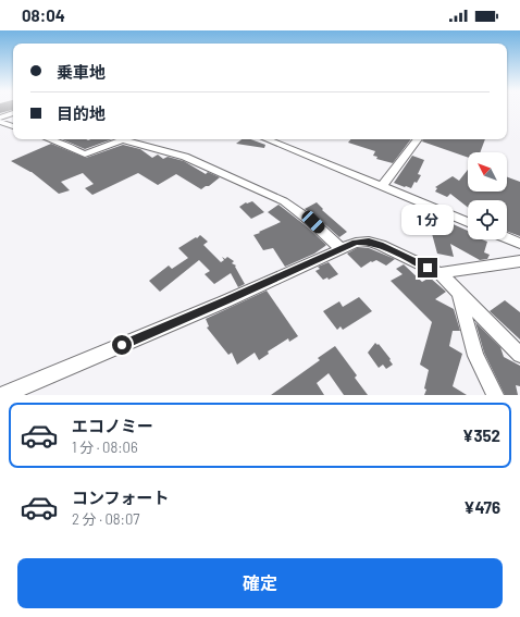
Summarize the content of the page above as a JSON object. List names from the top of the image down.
{
  "north": "top left",
  "page": {
    "status": "08:04",
    "banner": ["乗車地", "目的地"],
    "bubble": "1 分",
    "list": [
      {
        "name": "エコノミー",
        "note": "1 分 · 08:06",
        "value": "¥352"
      },
      {
        "name": "コンフォート",
        "note": "2 分 · 08:07",
        "value": "¥476"
      }
    ],
    "buttons": "確定"
  }
}
